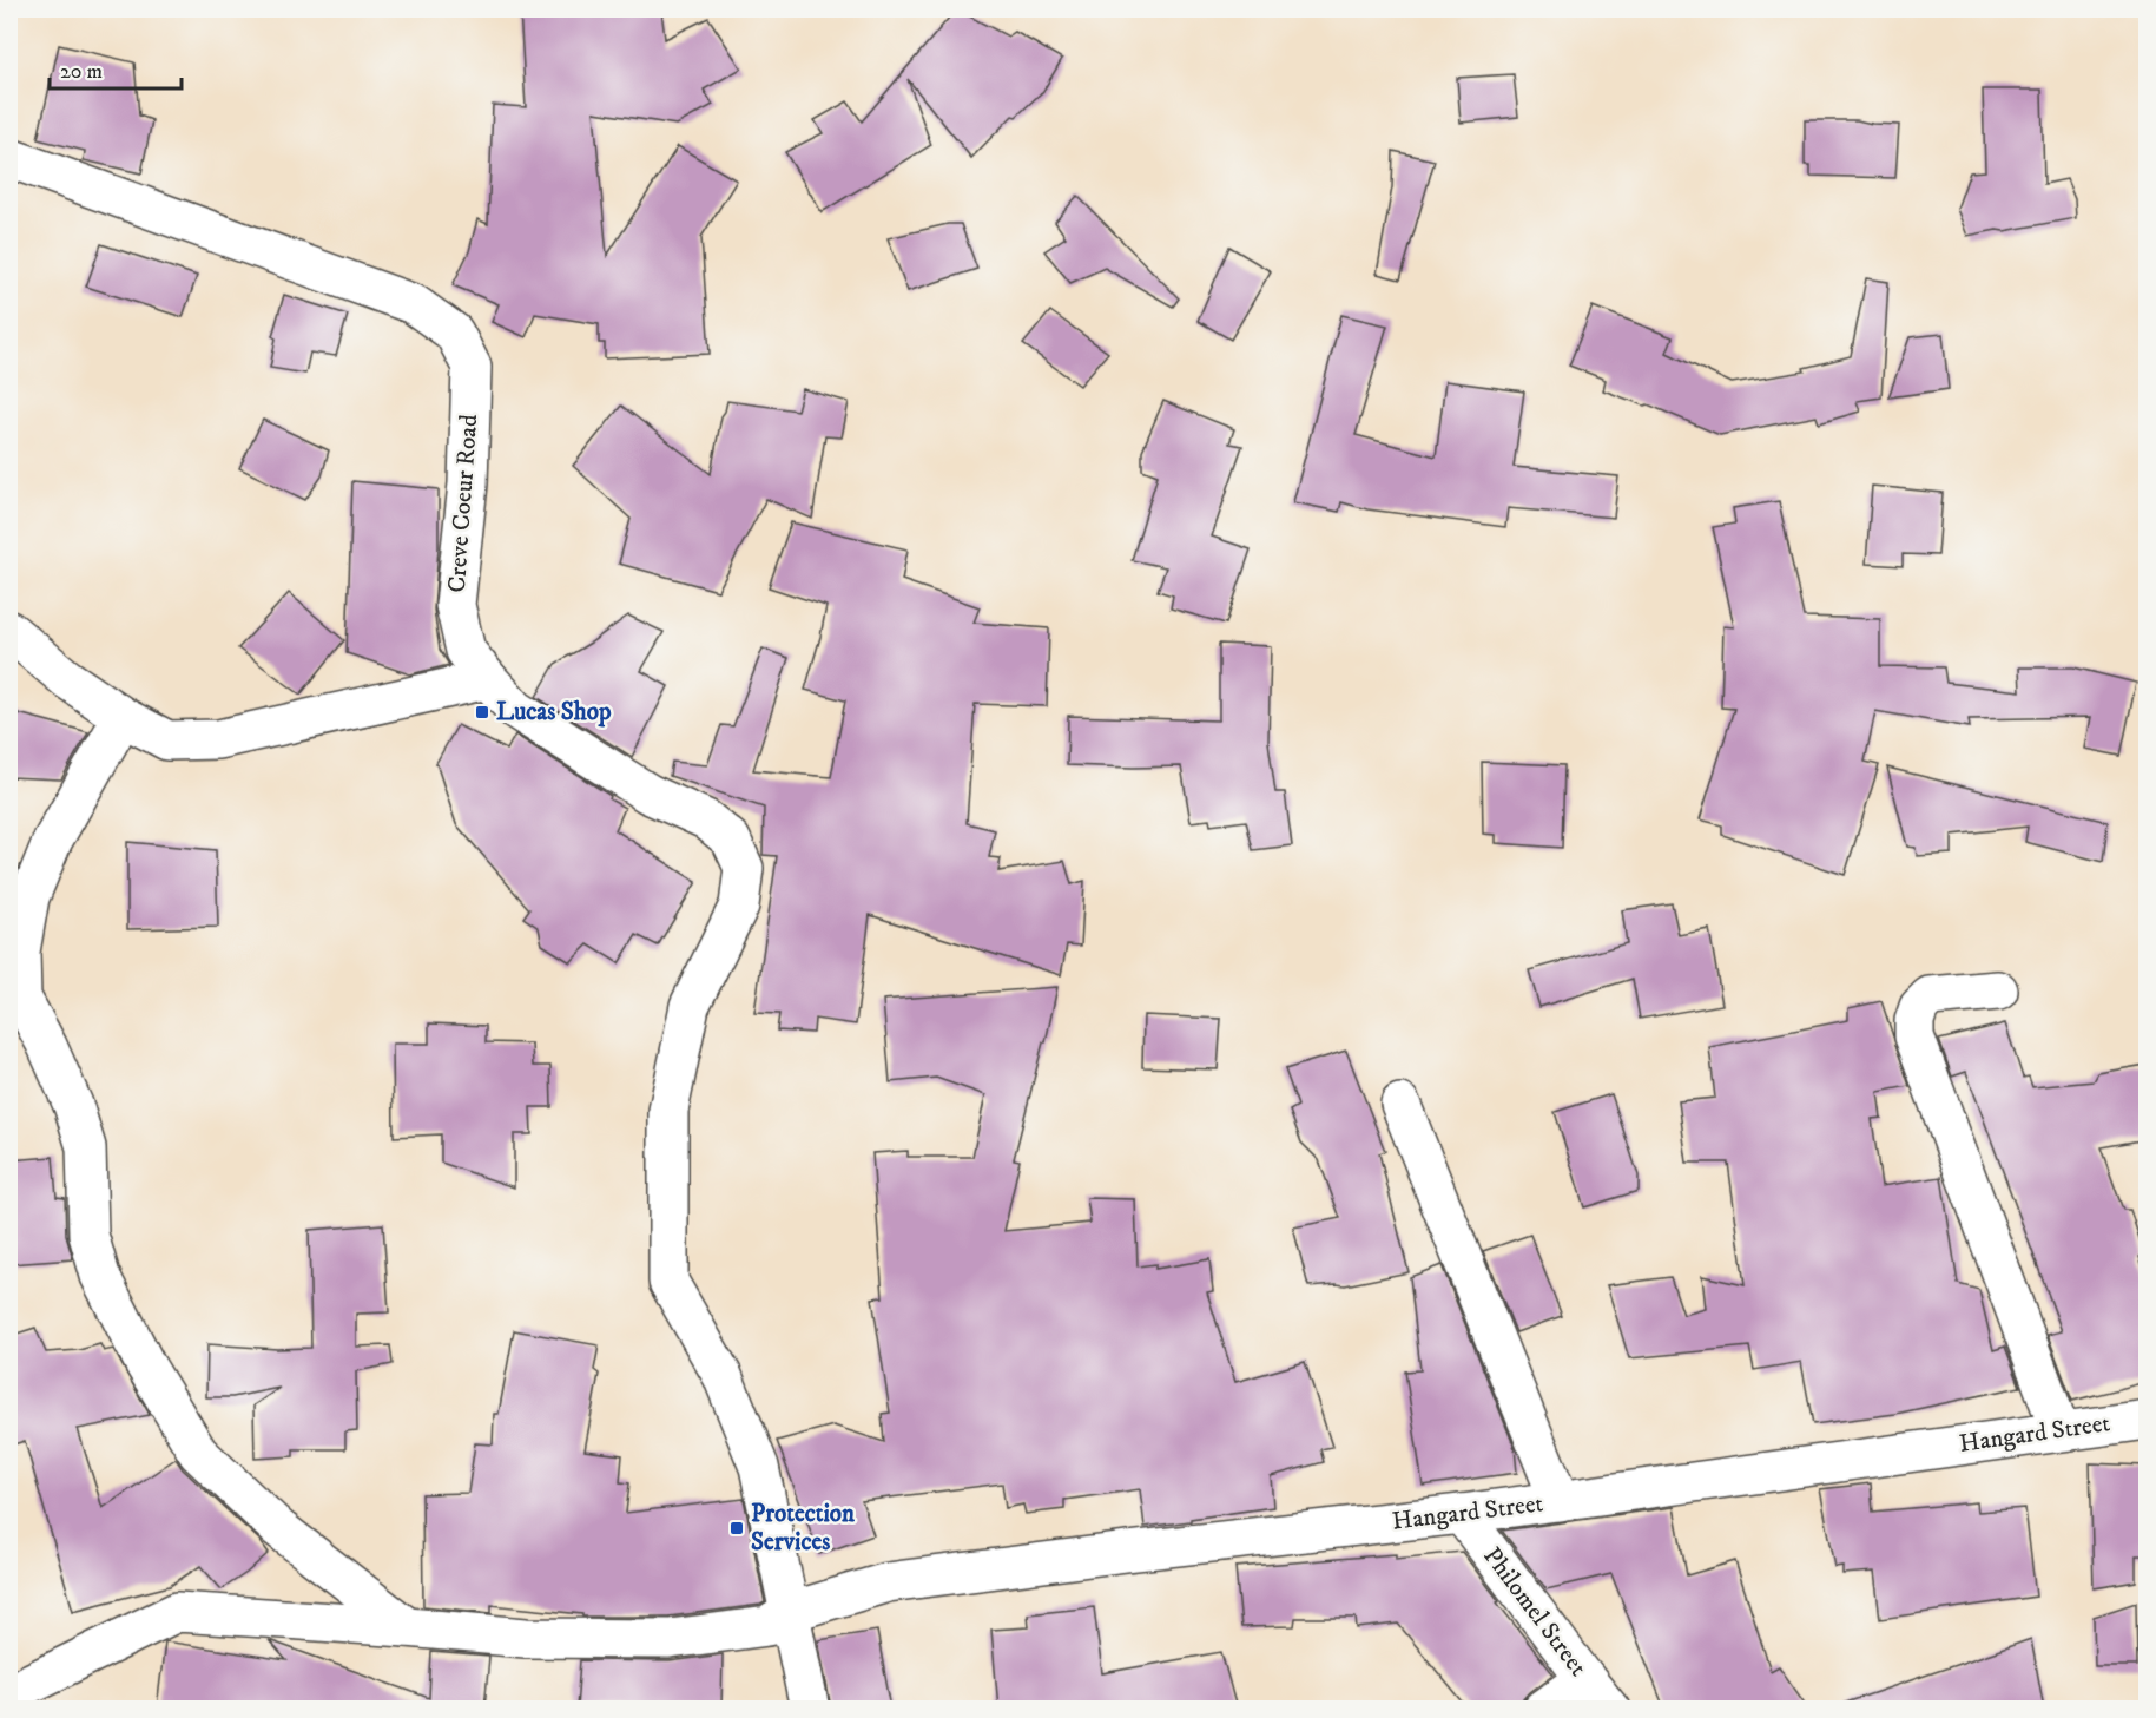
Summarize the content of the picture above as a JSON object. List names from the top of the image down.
{
  "streets": {
    "street": ["Creve Coeur Road", "Hangard Street", "Philomel Street"]
  },
  "crossings": [
    ["Creve Coeur Road", "Hangard Street"],
    ["Hangard Street", "Philomel Street"]
  ],
  "places": {
    "transit": ["Lucas Shop", "Protection Services"]
  },
  "scale_bar": "20 m"
}
